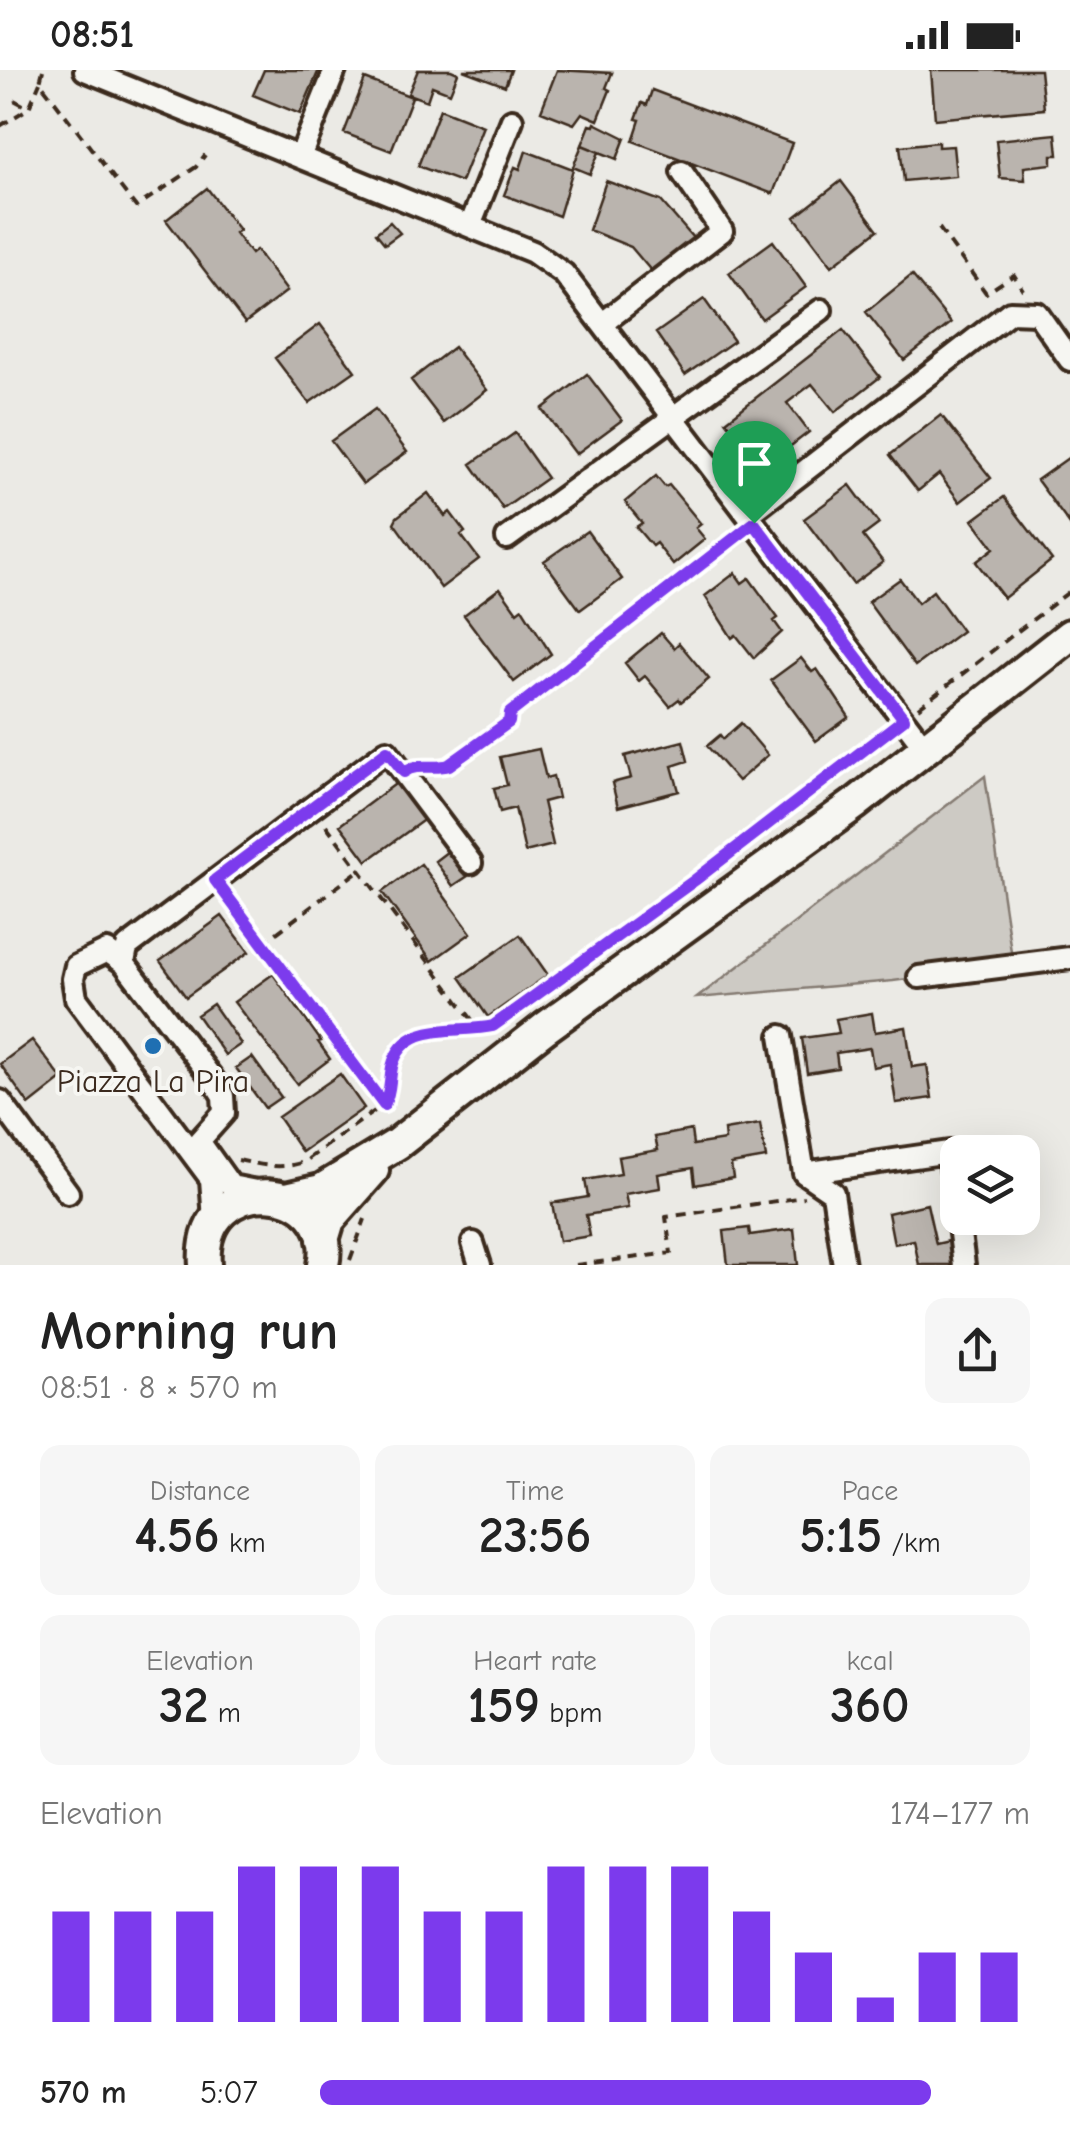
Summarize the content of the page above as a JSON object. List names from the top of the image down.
{
  "places": ["Piazza La Pira"],
  "page": {
    "status": "08:51",
    "heading": ["Morning run", "08:51 · 8 × 570 m"],
    "stats": [
      ["Distance", "4.56 km"],
      ["Time", "23:56"],
      ["Pace", "5:15 /km"],
      ["Elevation", "32 m"],
      ["Heart rate", "159 bpm"],
      ["kcal", "360"]
    ],
    "chart": ["Elevation", "174–177 m"],
    "list": [
      {
        "name": "570 m",
        "note": "5:07"
      }
    ]
  }
}
